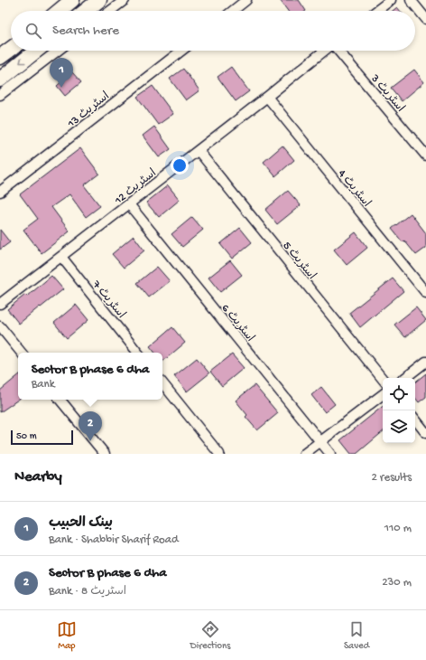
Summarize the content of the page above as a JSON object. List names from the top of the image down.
{
  "streets": {
    "street": [
      "اسٹریٹ 3",
      "اسٹریٹ 13",
      "اسٹریٹ 12",
      "اسٹریٹ 4",
      "اسٹریٹ 5",
      "اسٹریٹ 7",
      "اسٹریٹ 6"
    ]
  },
  "crossings": [
    ["اسٹریٹ 12", "اسٹریٹ 4"],
    ["اسٹریٹ 12", "اسٹریٹ 5"],
    ["اسٹریٹ 12", "اسٹریٹ 7"],
    ["اسٹریٹ 12", "اسٹریٹ 6"]
  ],
  "scale_bar": "50 m",
  "page": {
    "search": "Search here",
    "pins": ["1", "2"],
    "popup": ["Sector B phase 6 dha", "Bank"],
    "scale": "50 m",
    "heading": ["Nearby", "2 results"],
    "list": [
      {
        "mark": "1",
        "name": "بينک الحبيب",
        "note": "Bank · Shabbir Sharif Road",
        "value": "110 m"
      },
      {
        "mark": "2",
        "name": "Sector B phase 6 dha",
        "note": "Bank · اسٹریٹ 8",
        "value": "230 m"
      }
    ],
    "nav": ["Map", "Directions", "Saved"]
  }
}
